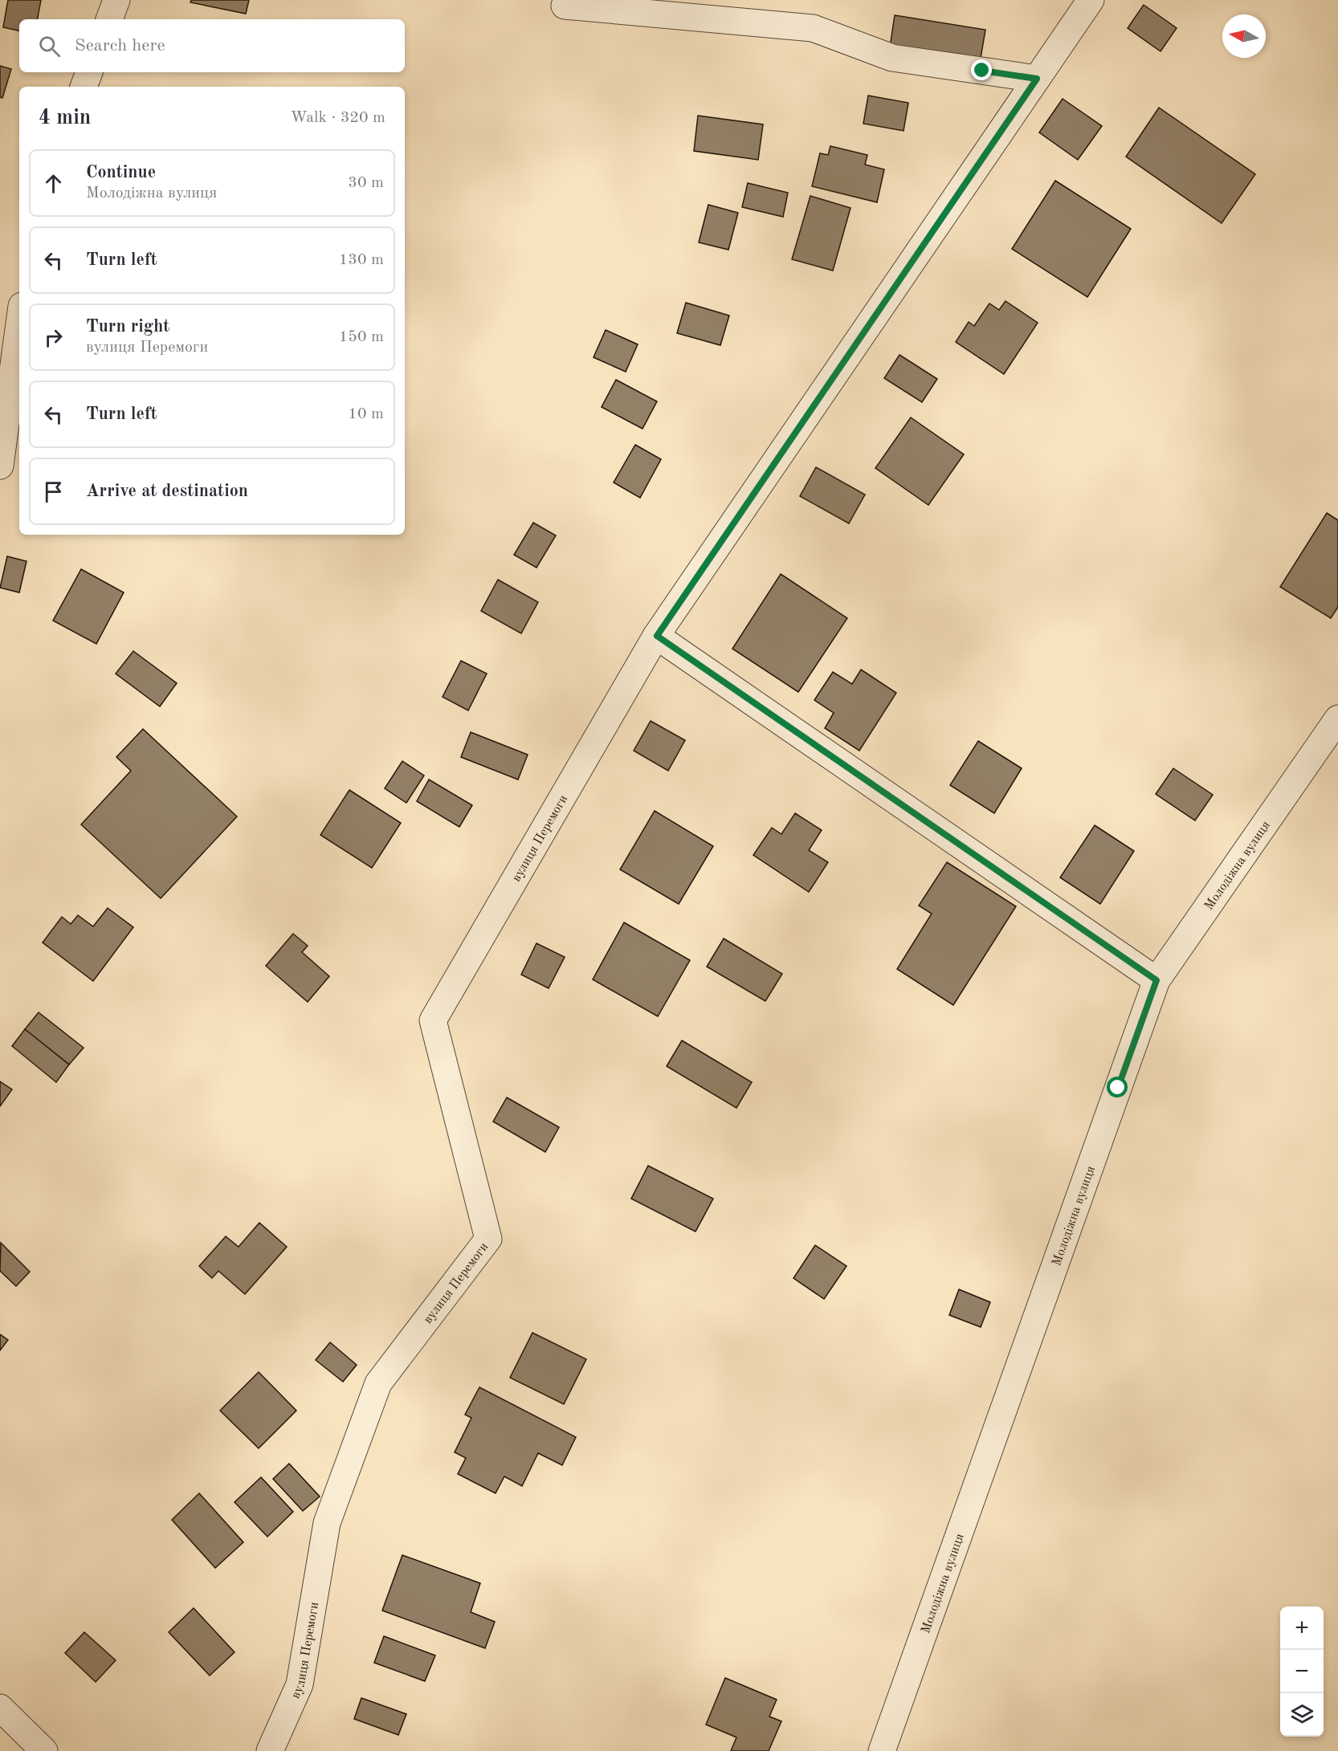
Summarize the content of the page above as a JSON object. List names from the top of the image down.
{
  "streets": {
    "street": ["вулиця Перемоги", "Молодіжна вулиця"]
  },
  "north": "left",
  "page": {
    "search": "Search here",
    "heading": ["4 min", "Walk · 320 m"],
    "list": [
      ["Continue", "Молодіжна вулиця", "30 m"],
      ["Turn left", "130 m"],
      ["Turn right", "вулиця Перемоги", "150 m"],
      ["Turn left", "10 m"],
      "Arrive at destination"
    ],
    "map_buttons": ["+", "−"]
  }
}
